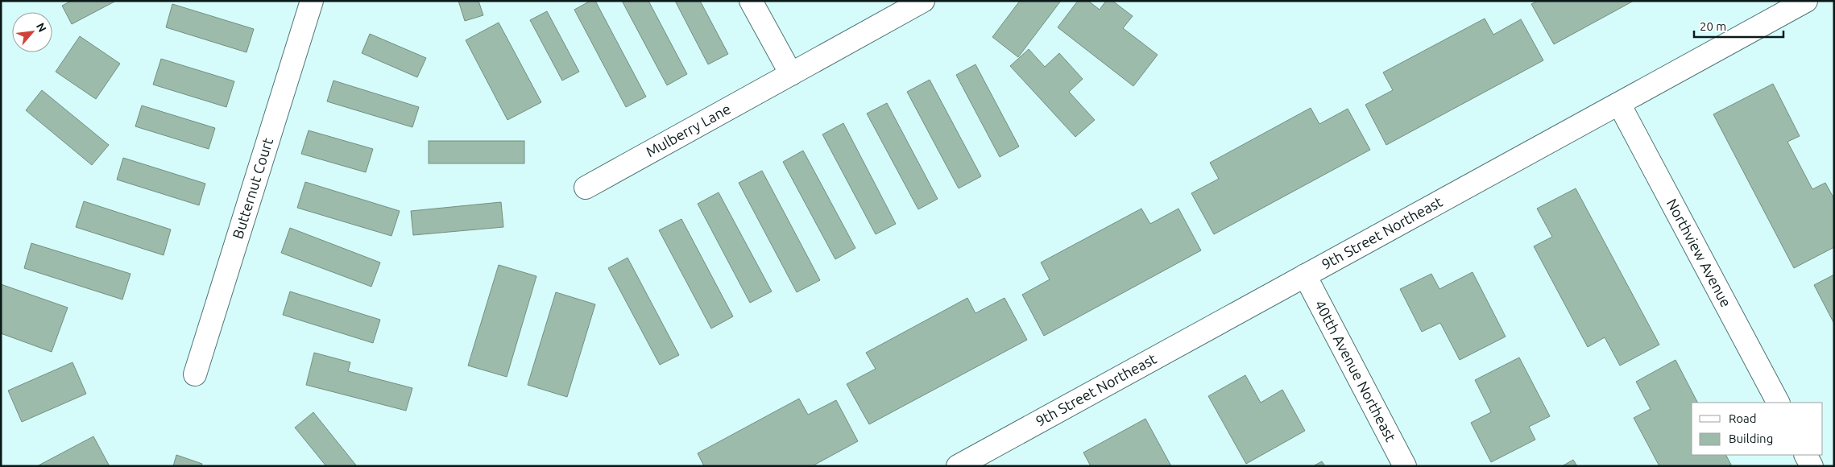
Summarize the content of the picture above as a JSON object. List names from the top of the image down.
{
  "streets": {
    "street": [
      "Mulberry Lane",
      "Butternut Court",
      "9th Street Northeast",
      "Northview Avenue",
      "40tth Avenue Northeast"
    ]
  },
  "crossings": [
    ["9th Street Northeast", "Northview Avenue"],
    ["9th Street Northeast", "40tth Avenue Northeast"]
  ],
  "legend": ["Road", "Building"],
  "scale_bar": "20 m",
  "north": "top right"
}
